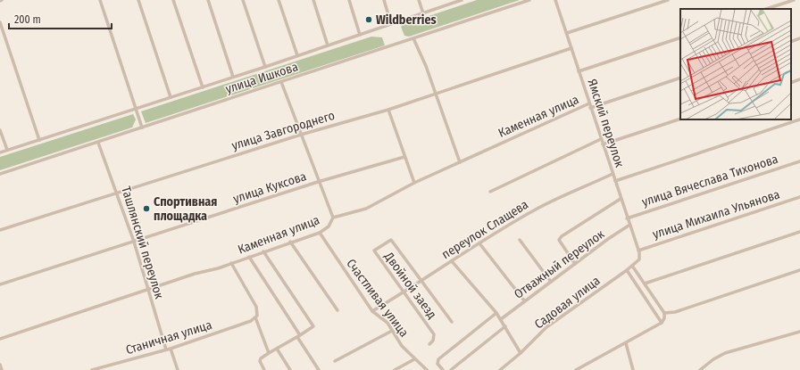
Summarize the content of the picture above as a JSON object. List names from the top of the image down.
{
  "streets": {
    "street": [
      "улица Ишкова",
      "Каменная улица",
      "Ямский переулок",
      "улица Завгороднего",
      "улица Вячеслава Тихонова",
      "улица Куксова",
      "улица Михаила Ульянова",
      "переулок Слащева",
      "Ташлянский переулок",
      "Отважный переулок",
      "Двойной заезд",
      "Счастливая улица",
      "Садовая улица",
      "Станичная улица"
    ]
  },
  "crossings": [
    ["улица Ишкова", "Ташлянский переулок"],
    ["Каменная улица", "Ямский переулок"],
    ["Каменная улица", "Ташлянский переулок"],
    ["Каменная улица", "Счастливая улица"],
    ["Ямский переулок", "улица Завгороднего"],
    ["Ямский переулок", "улица Вячеслава Тихонова"],
    ["Ямский переулок", "улица Михаила Ульянова"],
    ["Ямский переулок", "переулок Слащева"],
    ["Ямский переулок", "Отважный переулок"],
    ["Ямский переулок", "Садовая улица"],
    ["улица Завгороднего", "Ташлянский переулок"],
    ["улица Куксова", "Ташлянский переулок"],
    ["улица Михаила Ульянова", "Садовая улица"],
    ["переулок Слащева", "Двойной заезд"],
    ["переулок Слащева", "Счастливая улица"],
    ["Ташлянский переулок", "Станичная улица"]
  ],
  "places": ["Wildberries", "Спортивная площадка"],
  "scale_bar": "200 m"
}
